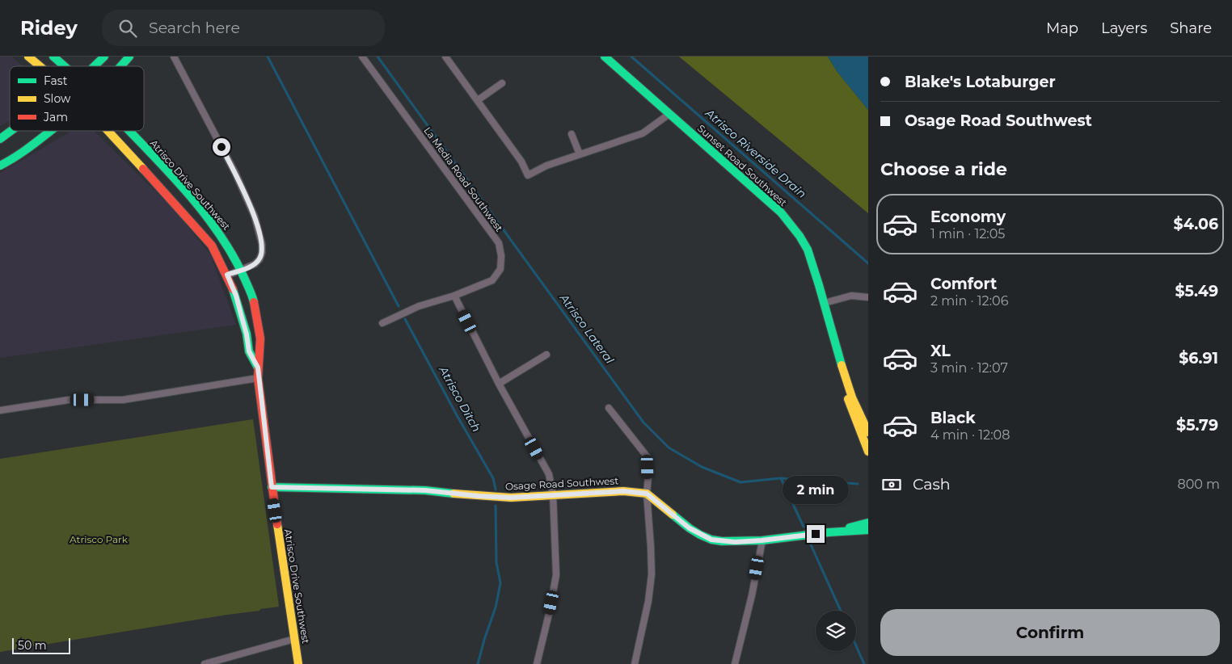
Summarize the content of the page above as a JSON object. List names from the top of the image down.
{
  "streets": {
    "main road": ["Sunset Road Southwest", "Atrisco Drive Southwest", "Osage Road Southwest"],
    "street": ["La Media Road Southwest"]
  },
  "crossings": [
    ["Atrisco Drive Southwest", "Osage Road Southwest"]
  ],
  "water": ["Atrisco Riverside Drain", "Atrisco Lateral", "Atrisco Ditch"],
  "parks": ["Atrisco Park"],
  "legend": ["Fast", "Slow", "Jam"],
  "scale_bar": "50 m",
  "page": {
    "header": "Ridey",
    "search": "Search here",
    "nav": ["Map", "Layers", "Share"],
    "banner": ["Blake's Lotaburger", "Osage Road Southwest"],
    "heading": "Choose a ride",
    "list": [
      {
        "name": "Economy",
        "note": "1 min · 12:05",
        "value": "$4.06"
      },
      {
        "name": "Comfort",
        "note": "2 min · 12:06",
        "value": "$5.49"
      },
      {
        "name": "XL",
        "note": "3 min · 12:07",
        "value": "$6.91"
      },
      {
        "name": "Black",
        "note": "4 min · 12:08",
        "value": "$5.79"
      }
    ],
    "pay": ["Cash", "800 m"],
    "bubble": "2 min",
    "buttons": "Confirm",
    "scale": "50 m"
  }
}
